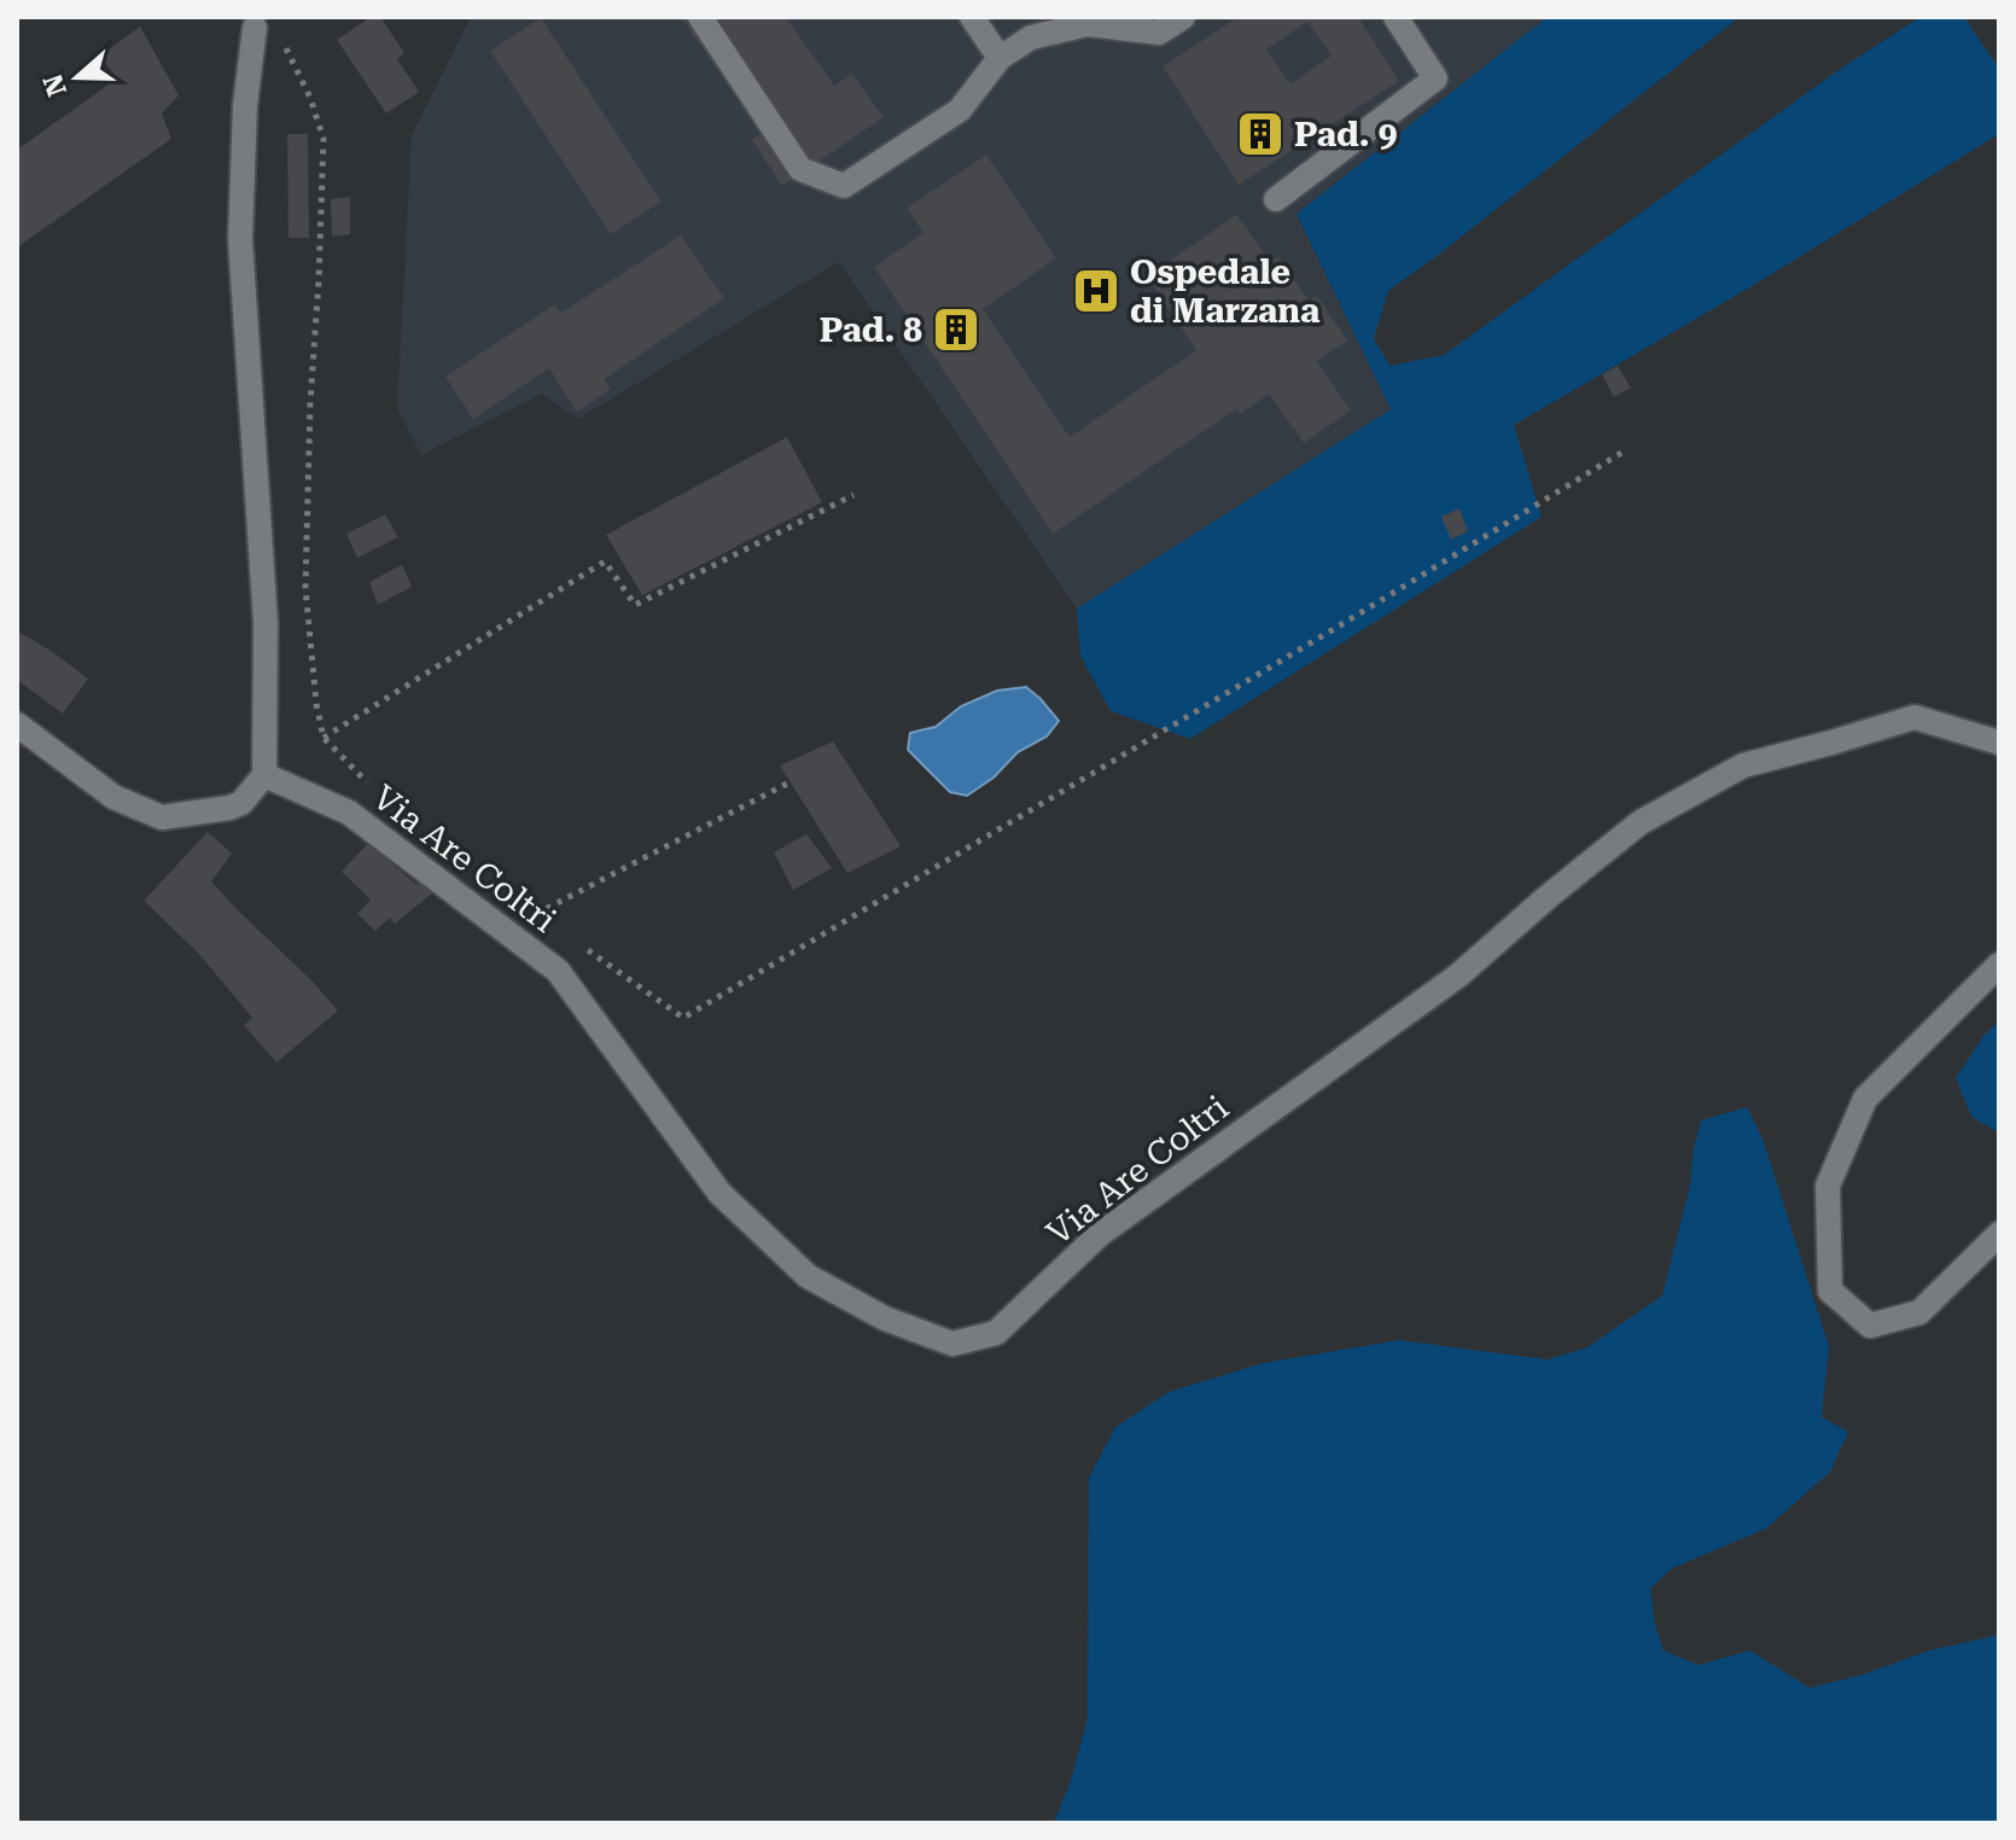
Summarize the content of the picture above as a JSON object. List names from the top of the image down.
{
  "streets": {
    "street": ["Via Are Coltri"]
  },
  "places": {
    "building": ["Pad. 9", "Pad. 8"],
    "hospital": ["Ospedale di Marzana"]
  },
  "north": "left"
}
